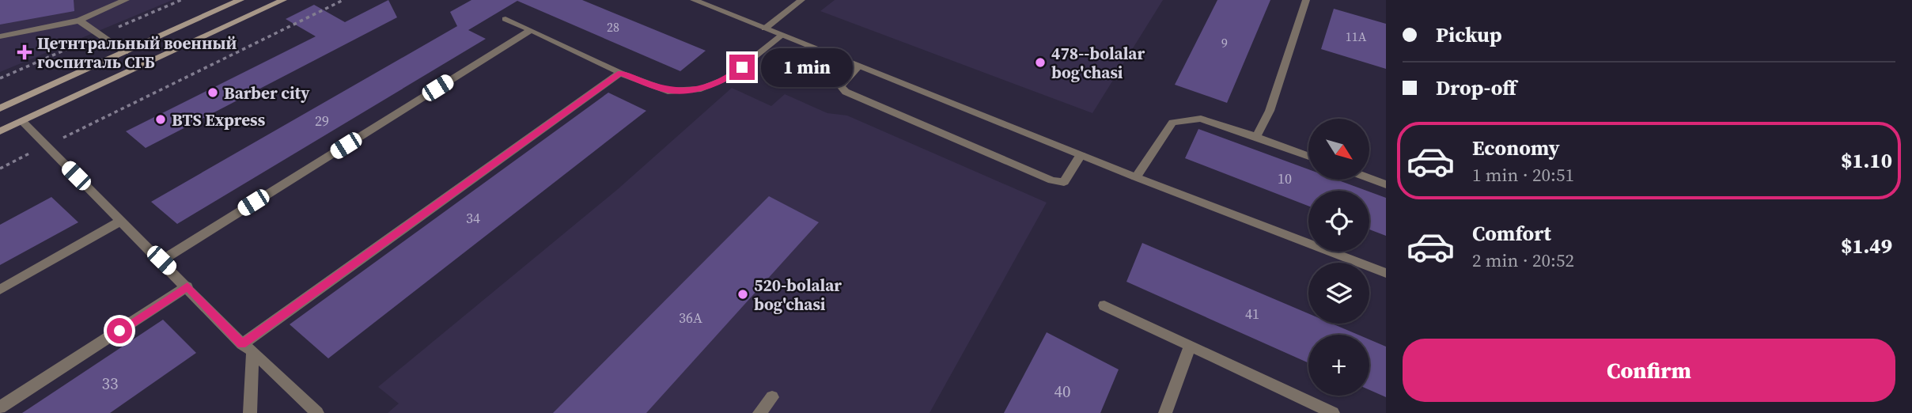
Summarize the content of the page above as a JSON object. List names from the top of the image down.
{
  "places": {
    "health": ["Цетнтральный военный госпиталь СГБ"],
    "other": [
      "478--bolalar bog'chasi",
      "Barber city",
      "BTS Express",
      "520-bolalar bog'chasi"
    ]
  },
  "house_numbers": [
    "28",
    "11A",
    "9",
    "29",
    "10",
    "34",
    "41",
    "36A",
    "33",
    "40"
  ],
  "north": "bottom right",
  "page": {
    "banner": ["Pickup", "Drop-off"],
    "bubble": "1 min",
    "map_buttons": "+",
    "list": [
      {
        "name": "Economy",
        "note": "1 min · 20:51",
        "value": "$1.10"
      },
      {
        "name": "Comfort",
        "note": "2 min · 20:52",
        "value": "$1.49"
      }
    ],
    "buttons": "Confirm"
  }
}
